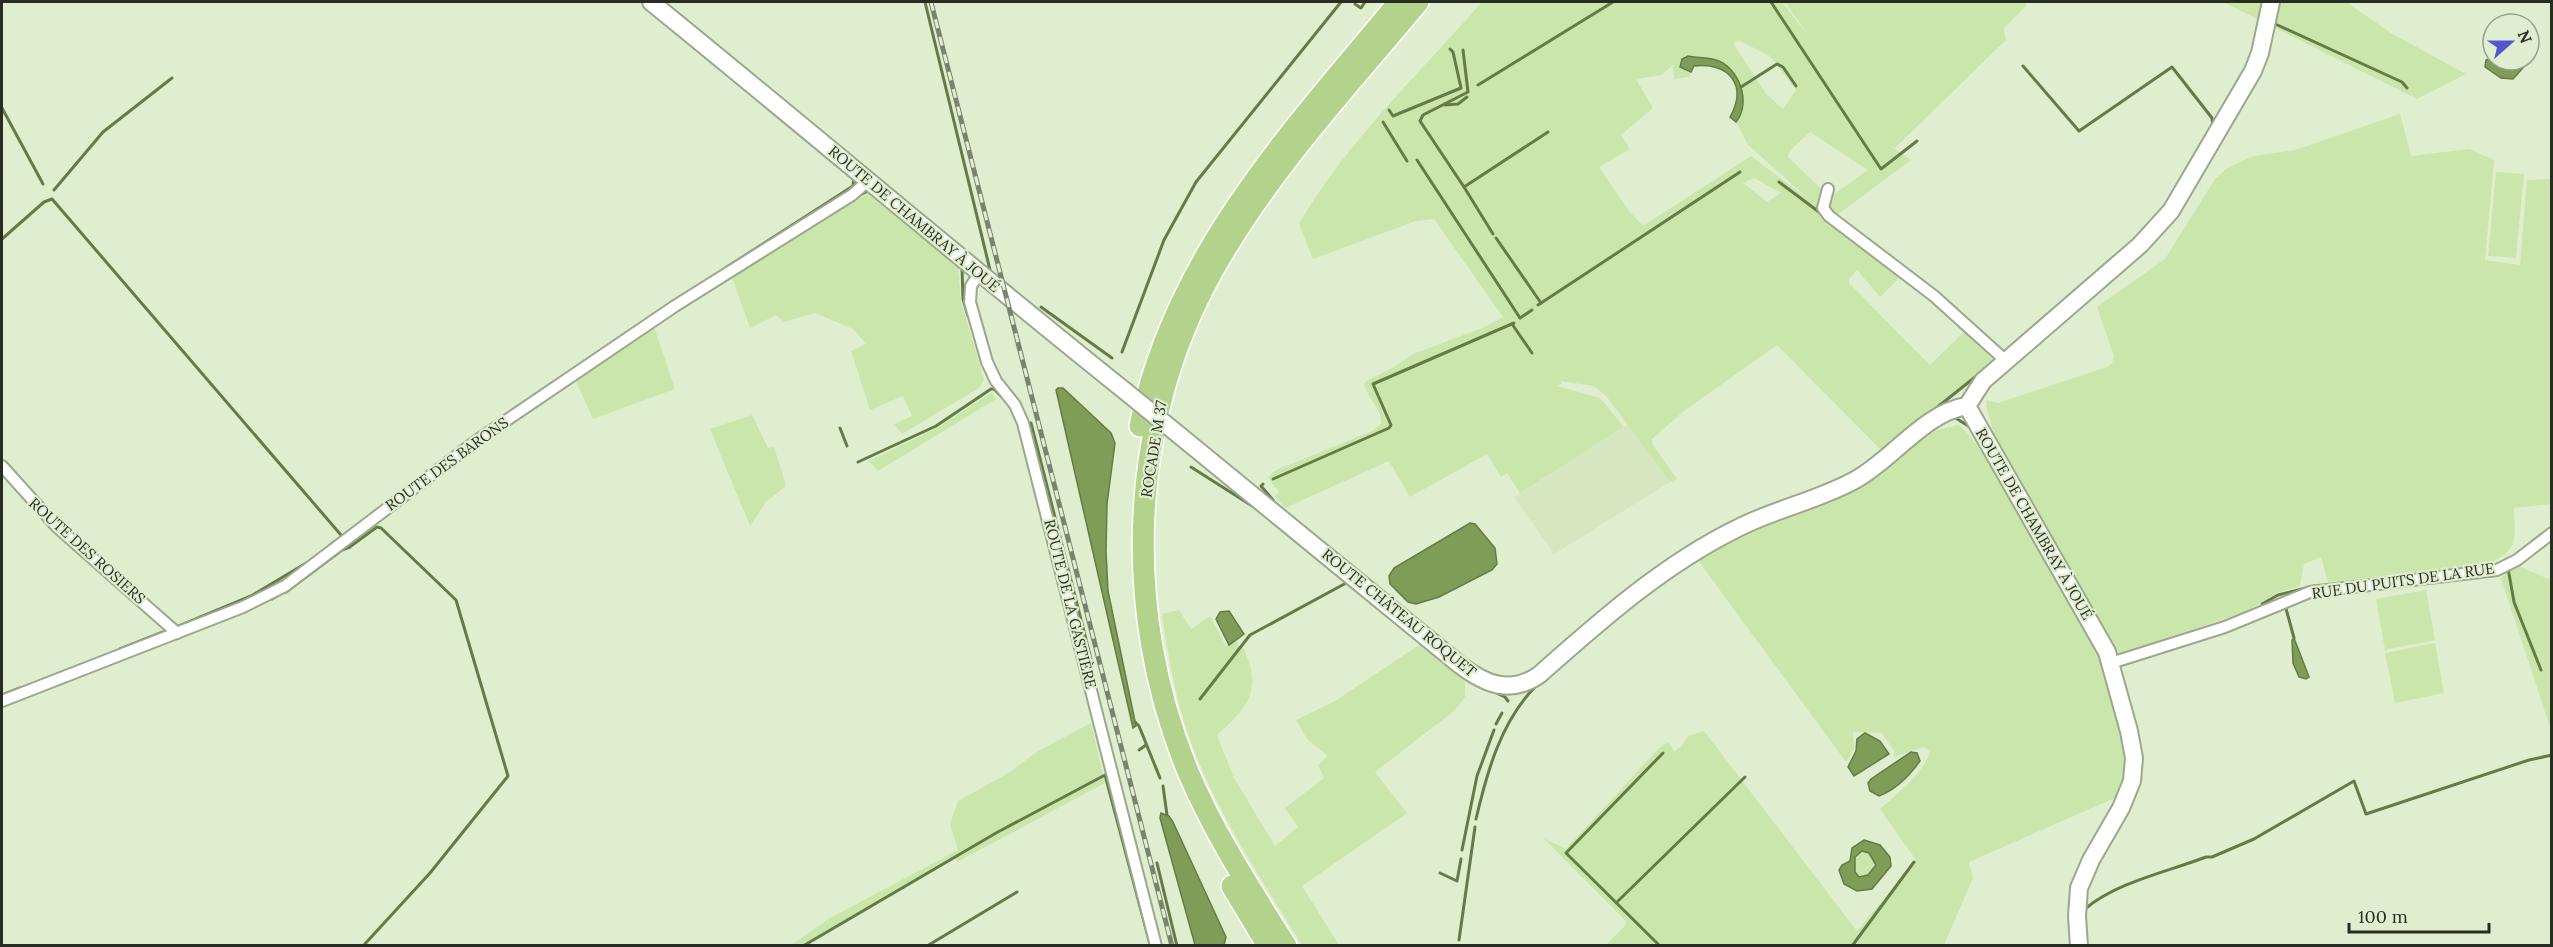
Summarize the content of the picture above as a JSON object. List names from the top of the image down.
{
  "streets": {
    "highway": ["ROCADE M 37"],
    "street": [
      "ROUTE DE CHAMBRAY À JOUÉ",
      "ROUTE DES BARONS",
      "ROUTE DES ROSIERS",
      "RUE DU PUITS DE LA RUE",
      "ROUTE DE LA GASTIÈRE",
      "ROUTE CHÂTEAU ROQUET"
    ]
  },
  "crossings": [
    ["ROUTE DE CHAMBRAY À JOUÉ", "ROUTE DES BARONS"],
    ["ROUTE DE CHAMBRAY À JOUÉ", "RUE DU PUITS DE LA RUE"],
    ["ROUTE DE CHAMBRAY À JOUÉ", "ROUTE DE LA GASTIÈRE"],
    ["ROUTE DE CHAMBRAY À JOUÉ", "ROUTE CHÂTEAU ROQUET"],
    ["ROUTE DES BARONS", "ROUTE DES ROSIERS"]
  ],
  "scale_bar": "100 m",
  "north": "right"
}
